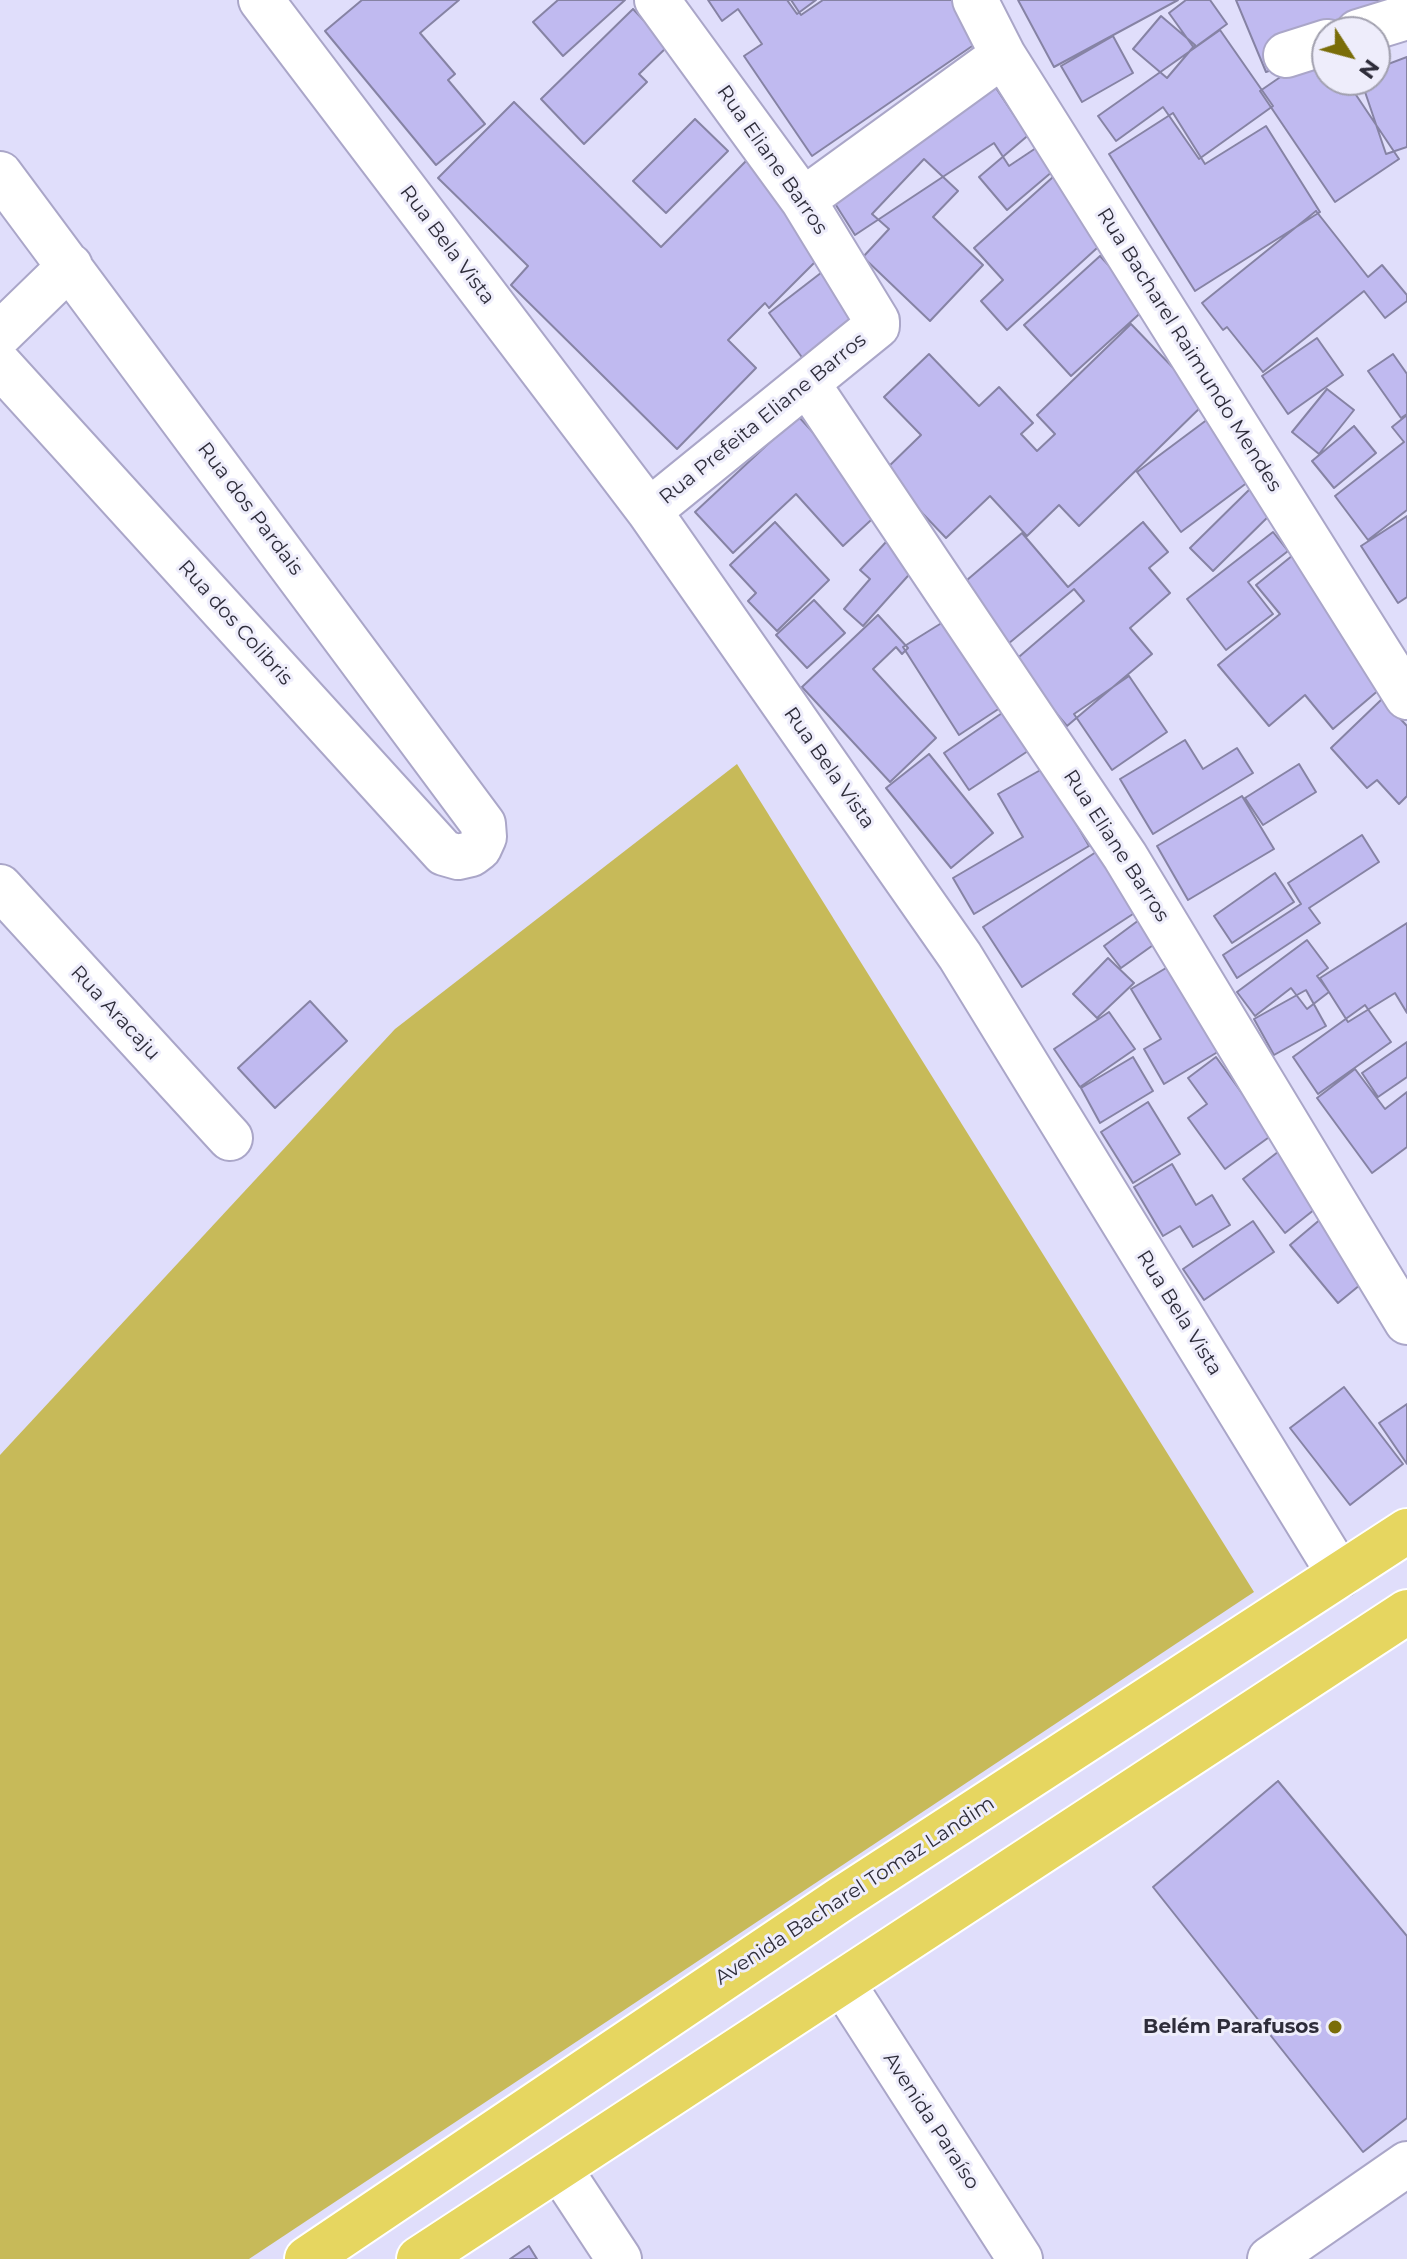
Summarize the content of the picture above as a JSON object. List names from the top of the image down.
{
  "streets": {
    "highway": ["Avenida Bacharel Tomaz Landim"],
    "street": [
      "Rua Eliane Barros",
      "Rua Bela Vista",
      "Rua Bacharel Raimundo Mendes",
      "Rua Prefeita Eliane Barros",
      "Rua dos Pardais",
      "Rua dos Colibris",
      "Rua Aracaju",
      "Avenida Paraíso"
    ]
  },
  "crossings": [
    ["Rua Eliane Barros", "Rua Prefeita Eliane Barros"],
    ["Rua Bela Vista", "Rua Prefeita Eliane Barros"],
    ["Rua Bela Vista", "Avenida Bacharel Tomaz Landim"],
    ["Rua dos Pardais", "Rua dos Colibris"]
  ],
  "places": ["Belém Parafusos"],
  "north": "bottom right"
}
